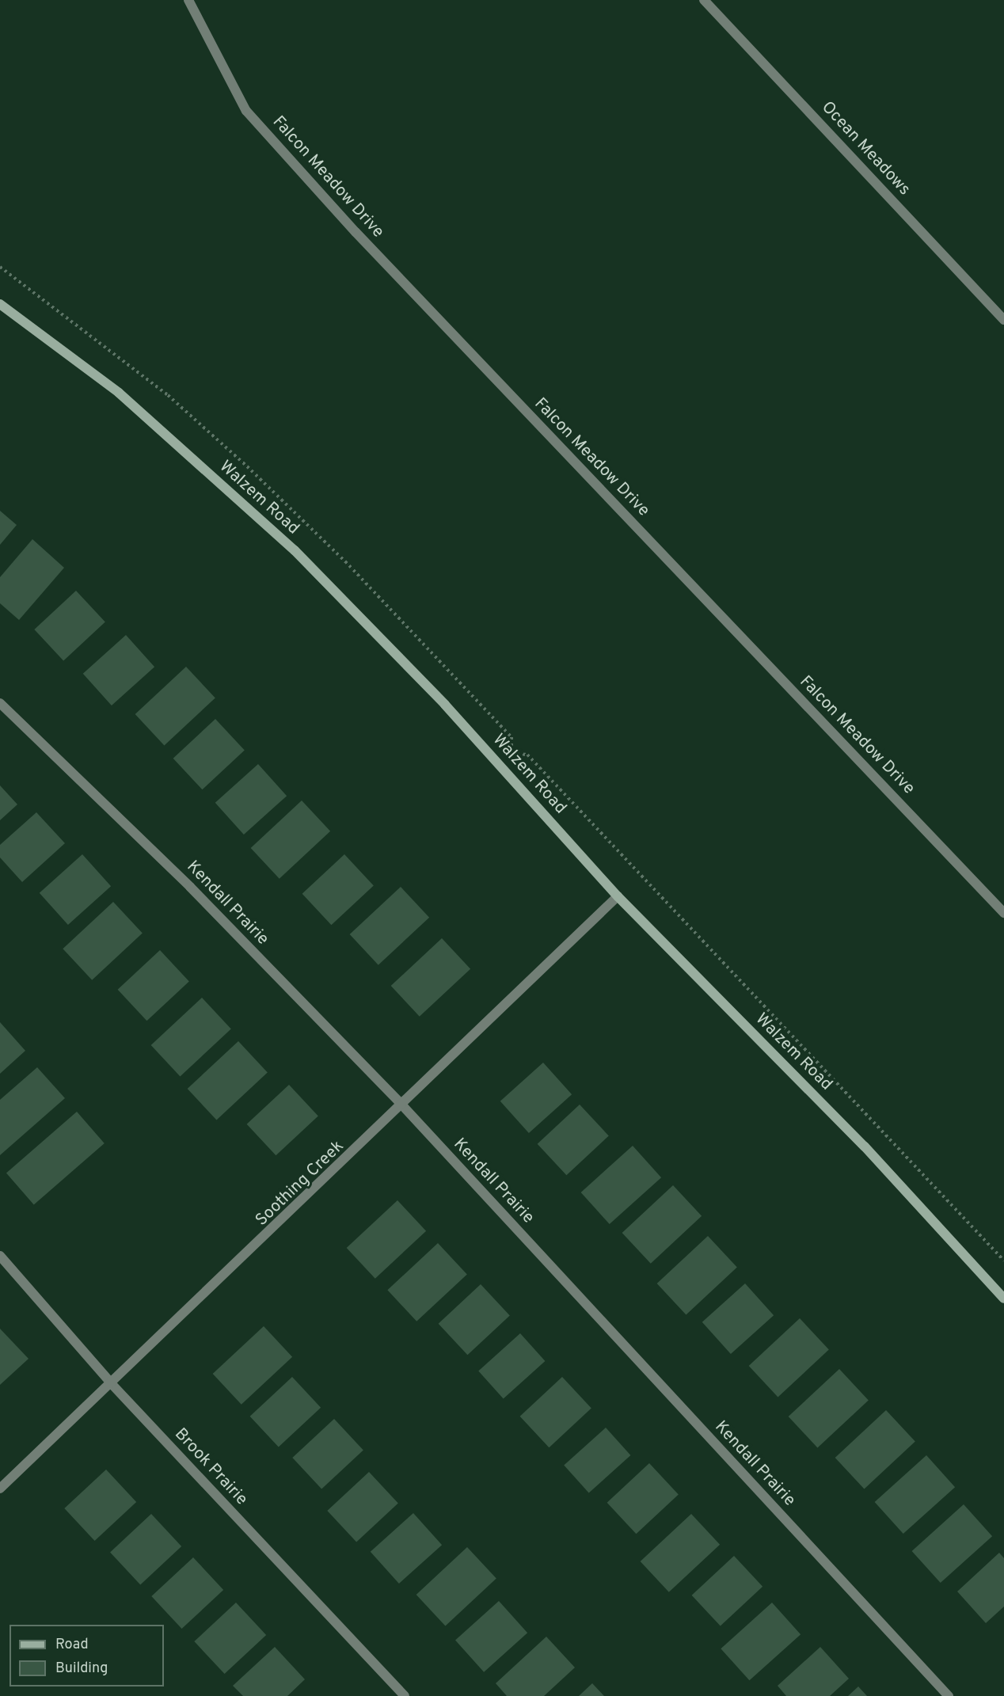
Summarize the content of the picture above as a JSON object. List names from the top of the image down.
{
  "streets": {
    "street": [
      "Ocean Meadows",
      "Falcon Meadow Drive",
      "Walzem Road",
      "Kendall Prairie",
      "Soothing Creek",
      "Brook Prairie"
    ]
  },
  "crossings": [
    ["Walzem Road", "Soothing Creek"],
    ["Kendall Prairie", "Soothing Creek"],
    ["Soothing Creek", "Brook Prairie"]
  ],
  "legend": ["Road", "Building"]
}
